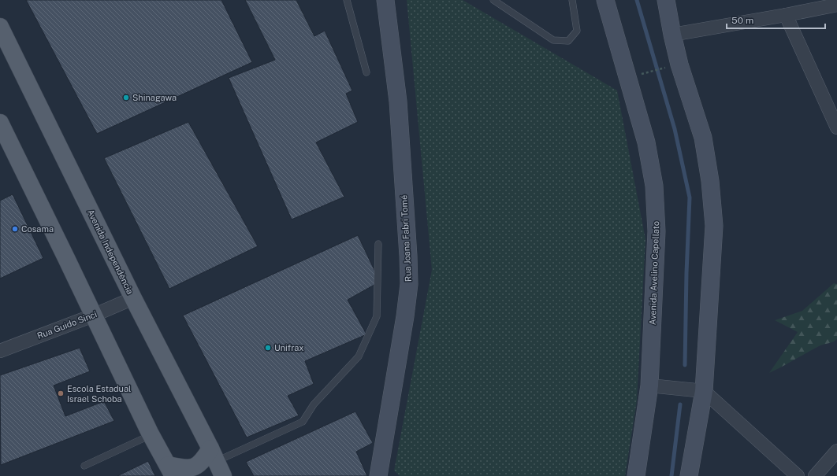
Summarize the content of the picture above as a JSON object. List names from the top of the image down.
{
  "streets": {
    "main road": ["Avenida Independência"],
    "street": ["Rua Joana Fabri Tomé", "Avenida Avelino Capellato", "Rua Guido Sinci"]
  },
  "crossings": [
    ["Avenida Independência", "Rua Guido Sinci"]
  ],
  "places": [
    "Shinagawa",
    "Cosama",
    "Unifrax",
    "Escola Estadual Israel Schoba"
  ],
  "scale_bar": "50 m"
}
